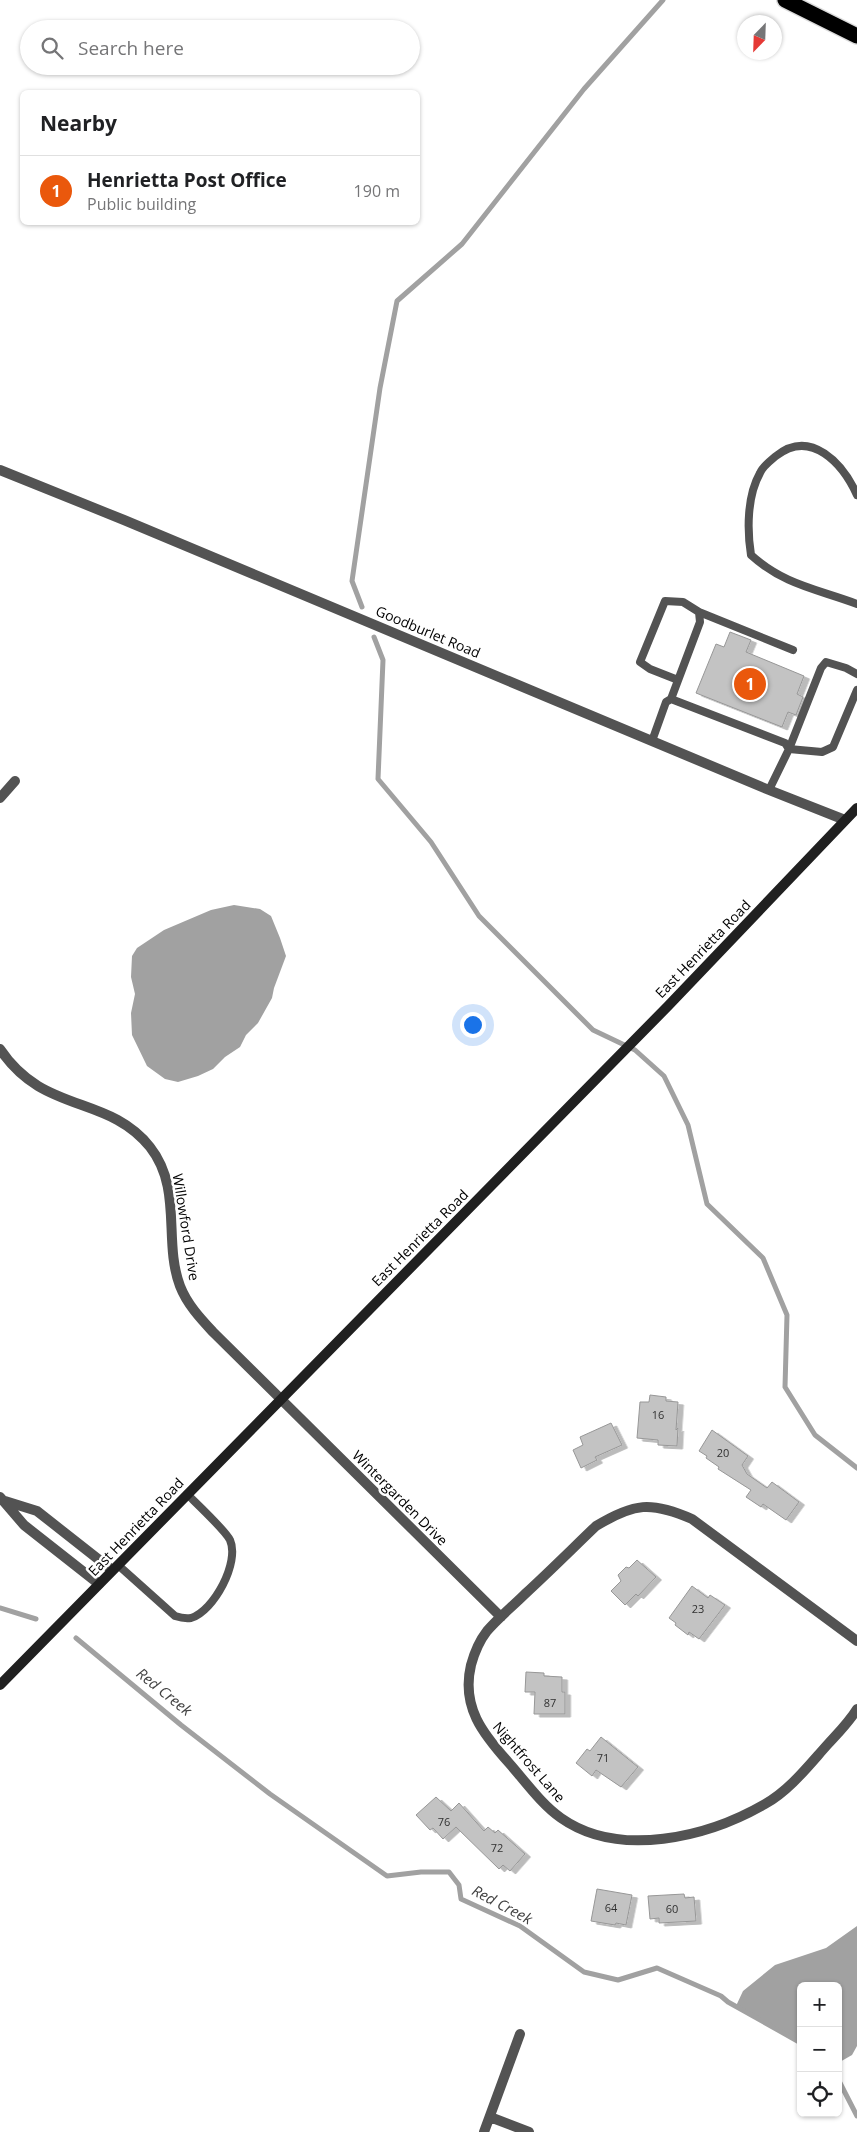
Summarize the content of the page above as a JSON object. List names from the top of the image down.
{
  "streets": {
    "main road": ["East Henrietta Road"],
    "street": [
      "Goodburlet Road",
      "Willowford Drive",
      "Wintergarden Drive",
      "Nightfrost Lane"
    ]
  },
  "crossings": [
    ["Goodburlet Road", "East Henrietta Road"],
    ["East Henrietta Road", "Willowford Drive"],
    ["East Henrietta Road", "Wintergarden Drive"],
    ["Willowford Drive", "Wintergarden Drive"],
    ["Wintergarden Drive", "Nightfrost Lane"]
  ],
  "water": ["Red Creek"],
  "house_numbers": [
    "16",
    "20",
    "23",
    "87",
    "71",
    "76",
    "72",
    "64",
    "60"
  ],
  "north": "bottom left",
  "page": {
    "search": "Search here",
    "heading": "Nearby",
    "list": [
      {
        "mark": "1",
        "name": "Henrietta Post Office",
        "note": "Public building",
        "value": "190 m"
      }
    ],
    "pins": "1",
    "map_buttons": ["+", "−"]
  }
}
